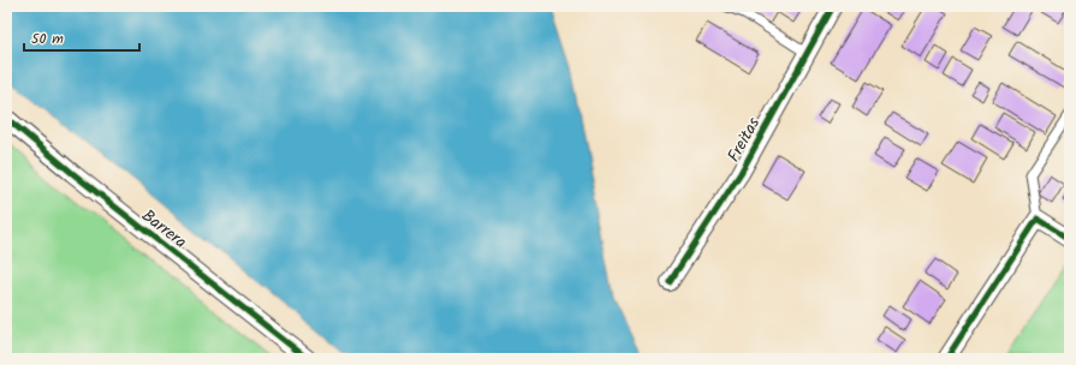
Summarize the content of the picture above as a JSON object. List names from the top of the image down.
{
  "streets": {
    "street": ["Freitas", "Barrera"]
  },
  "scale_bar": "50 m"
}
